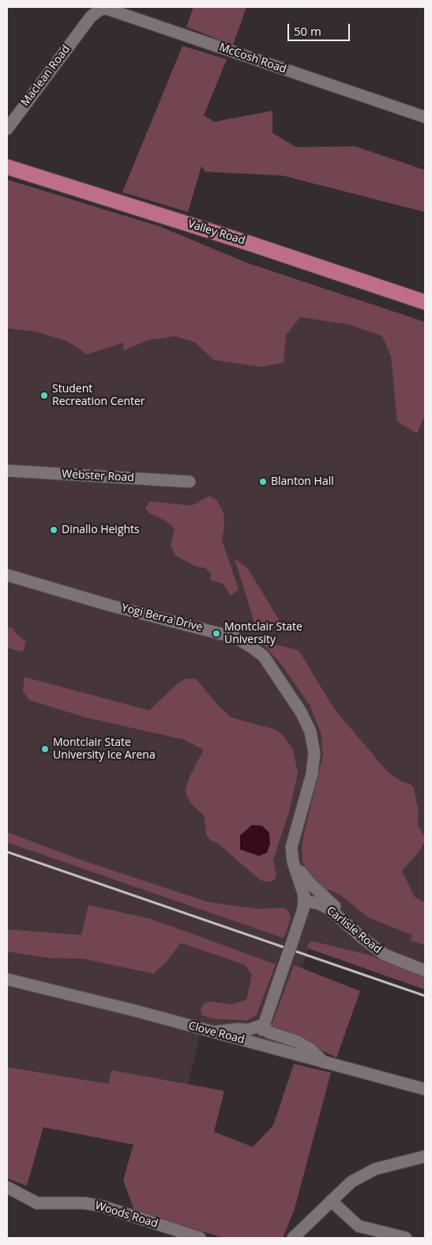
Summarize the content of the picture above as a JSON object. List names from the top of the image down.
{
  "streets": {
    "main road": ["Valley Road"],
    "street": [
      "McCosh Road",
      "Maclean Road",
      "Webster Road",
      "Yogi Berra Drive",
      "Carlisle Road",
      "Clove Road",
      "Woods Road"
    ]
  },
  "crossings": [
    ["McCosh Road", "Maclean Road"],
    ["Yogi Berra Drive", "Carlisle Road"]
  ],
  "places": [
    "Student Recreation Center",
    "Blanton Hall",
    "Dinallo Heights",
    "Montclair State University",
    "Montclair State University Ice Arena"
  ],
  "scale_bar": "50 m"
}
